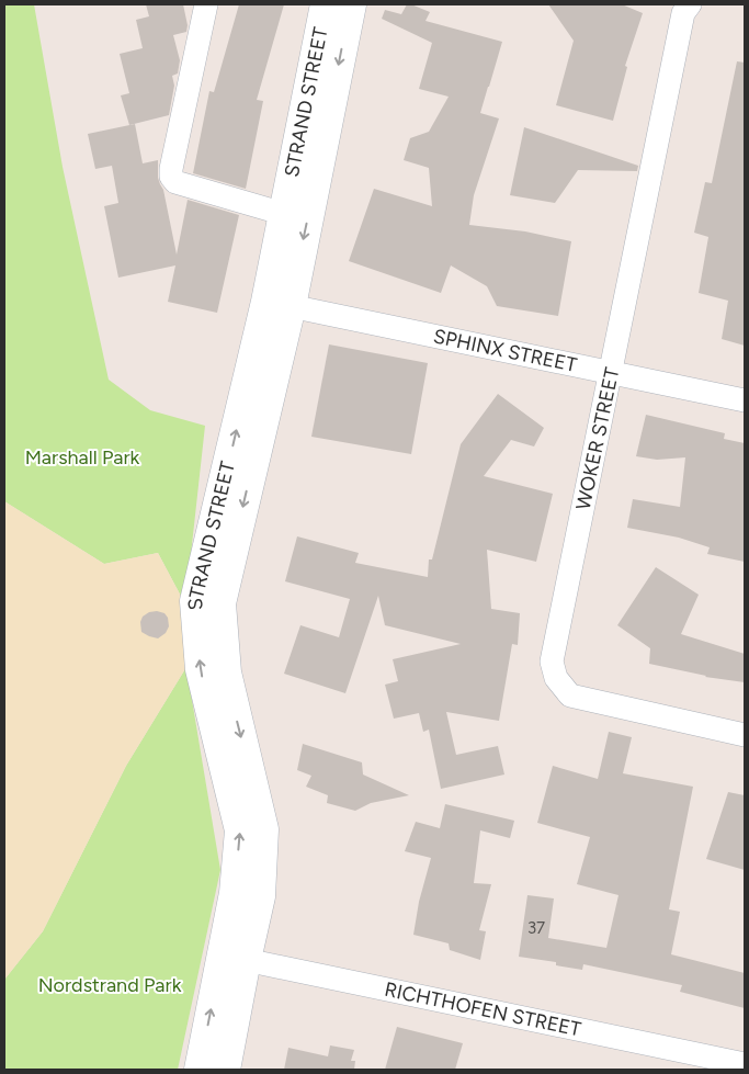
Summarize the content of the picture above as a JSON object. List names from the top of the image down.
{
  "streets": {
    "street": [
      "STRAND STREET",
      "SPHINX STREET",
      "WOKER STREET",
      "RICHTHOFEN STREET"
    ]
  },
  "crossings": [
    ["STRAND STREET", "SPHINX STREET"],
    ["STRAND STREET", "RICHTHOFEN STREET"],
    ["SPHINX STREET", "WOKER STREET"]
  ],
  "parks": ["Marshall Park", "Nordstrand Park"],
  "house_numbers": ["37"]
}
